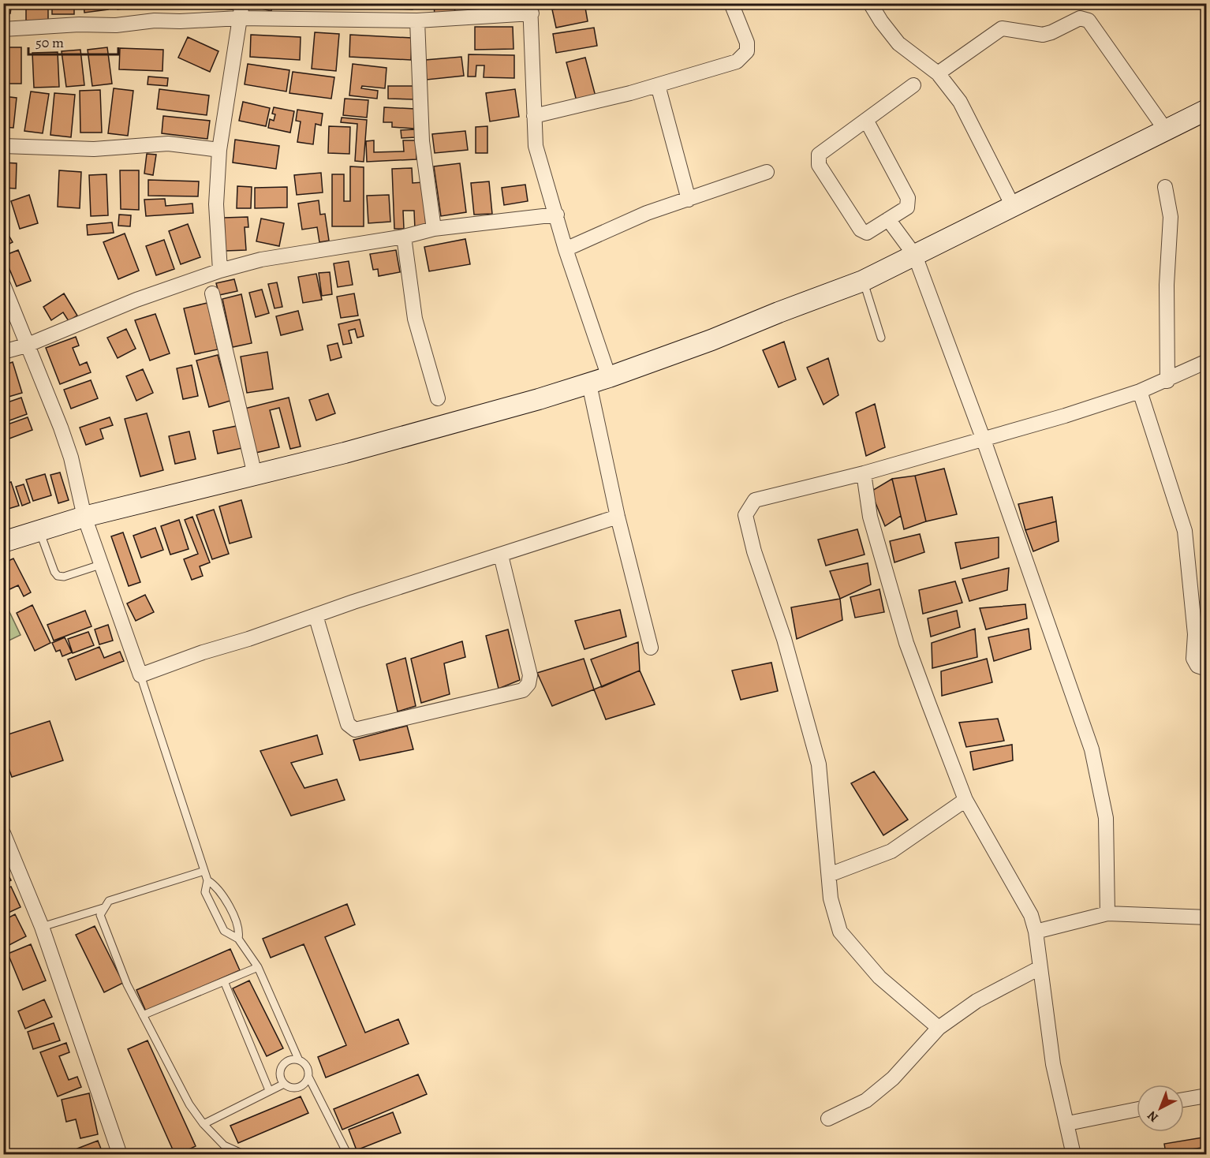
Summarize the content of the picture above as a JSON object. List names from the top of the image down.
{
  "scale_bar": "50 m",
  "north": "bottom left"
}
